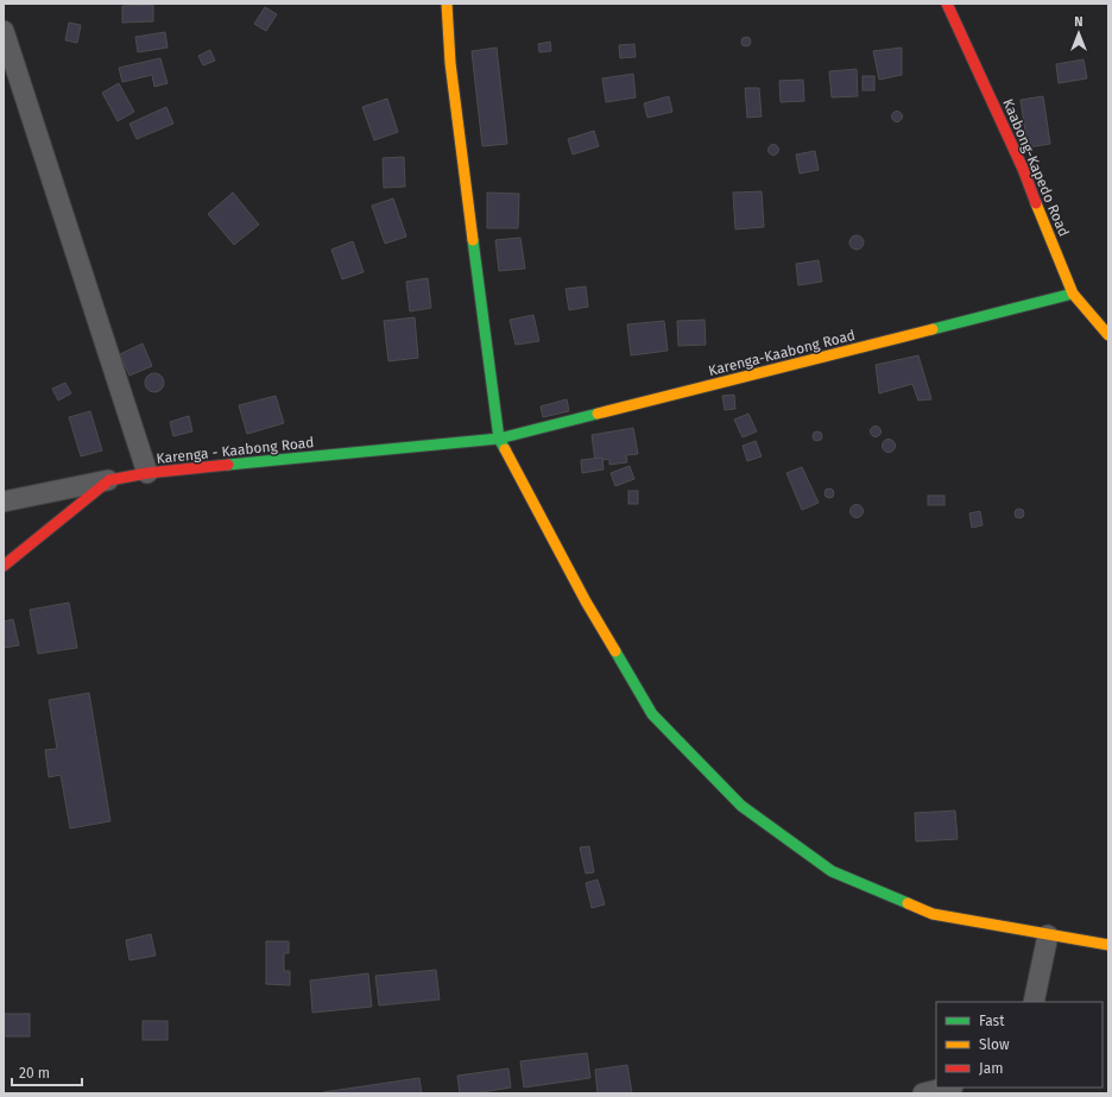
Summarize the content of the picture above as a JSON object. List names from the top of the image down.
{
  "streets": {
    "main road": ["Kaabong-Kapedo Road", "Karenga-Kaabong Road", "Karenga - Kaabong Road"]
  },
  "crossings": [
    ["Kaabong-Kapedo Road", "Karenga-Kaabong Road"],
    ["Karenga-Kaabong Road", "Karenga - Kaabong Road"]
  ],
  "legend": ["Fast", "Slow", "Jam"],
  "scale_bar": "20 m",
  "north": "top"
}
